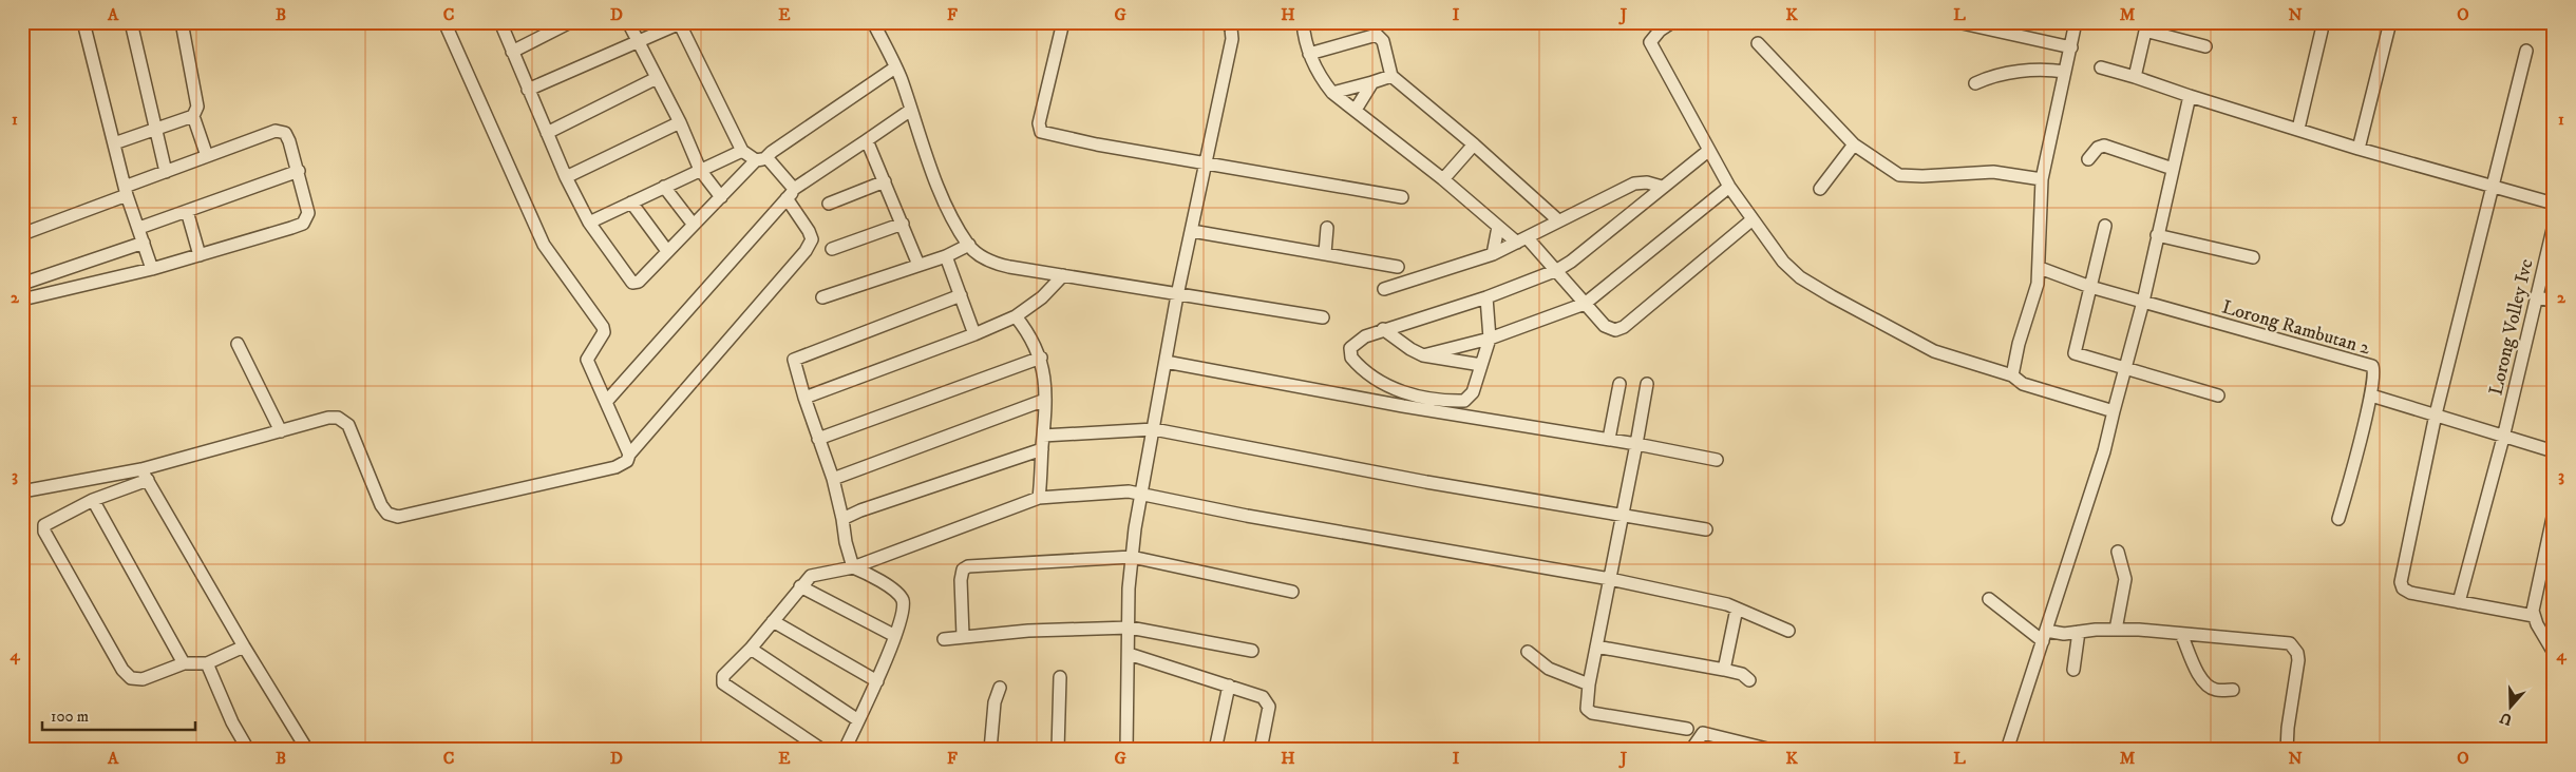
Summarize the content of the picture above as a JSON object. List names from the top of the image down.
{
  "streets": {
    "street": ["Lorong Rambutan 2", "Lorong Volley Ivc"]
  },
  "scale_bar": "100 m",
  "north": "bottom",
  "grid": {
    "columns": [
      "A",
      "B",
      "C",
      "D",
      "E",
      "F",
      "G",
      "H",
      "I",
      "J",
      "K",
      "L",
      "M",
      "N",
      "O"
    ],
    "rows": [
      "1",
      "2",
      "3",
      "4"
    ]
  }
}
